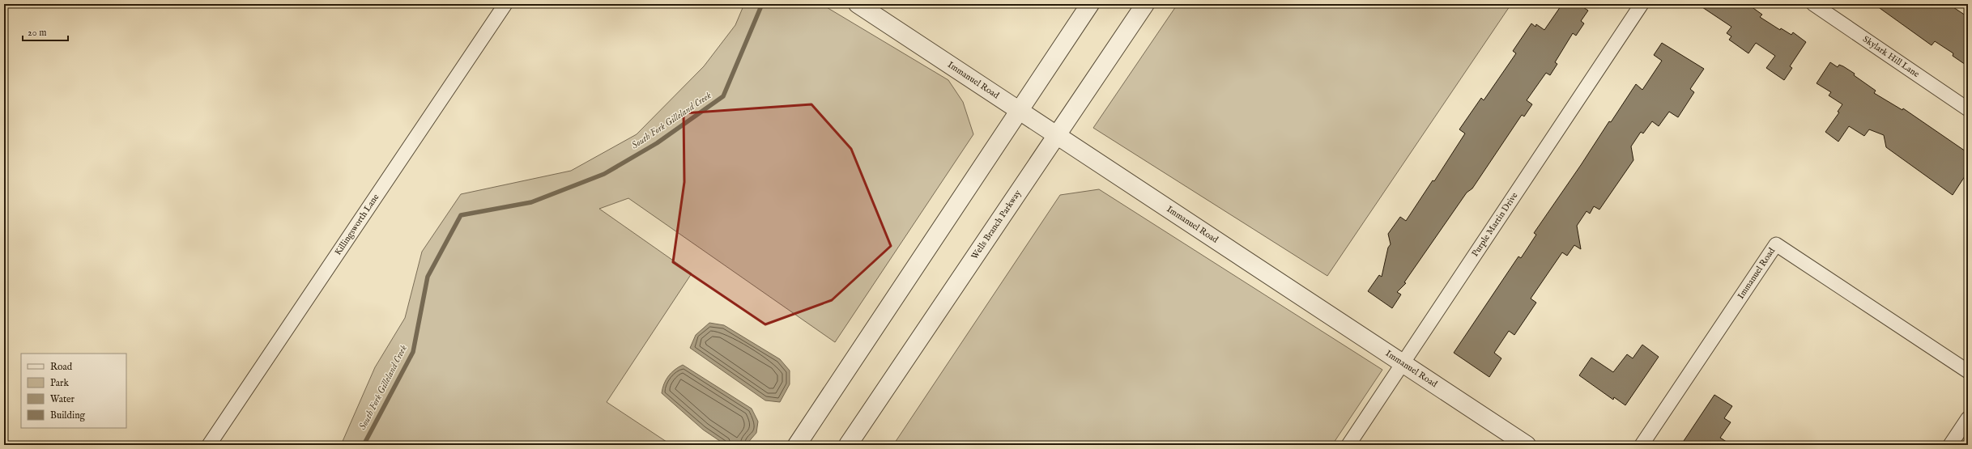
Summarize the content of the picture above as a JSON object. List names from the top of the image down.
{
  "streets": {
    "street": [
      "Skylark Hill Lane",
      "Immanuel Road",
      "Killingsworth Lane",
      "Wells Branch Parkway",
      "Purple Martin Drive"
    ]
  },
  "crossings": [
    ["Immanuel Road", "Wells Branch Parkway"],
    ["Immanuel Road", "Purple Martin Drive"]
  ],
  "water": ["South Fork Gilleland Creek"],
  "legend": [
    "Road",
    "Park",
    "Water",
    "Building"
  ],
  "scale_bar": "20 m"
}
